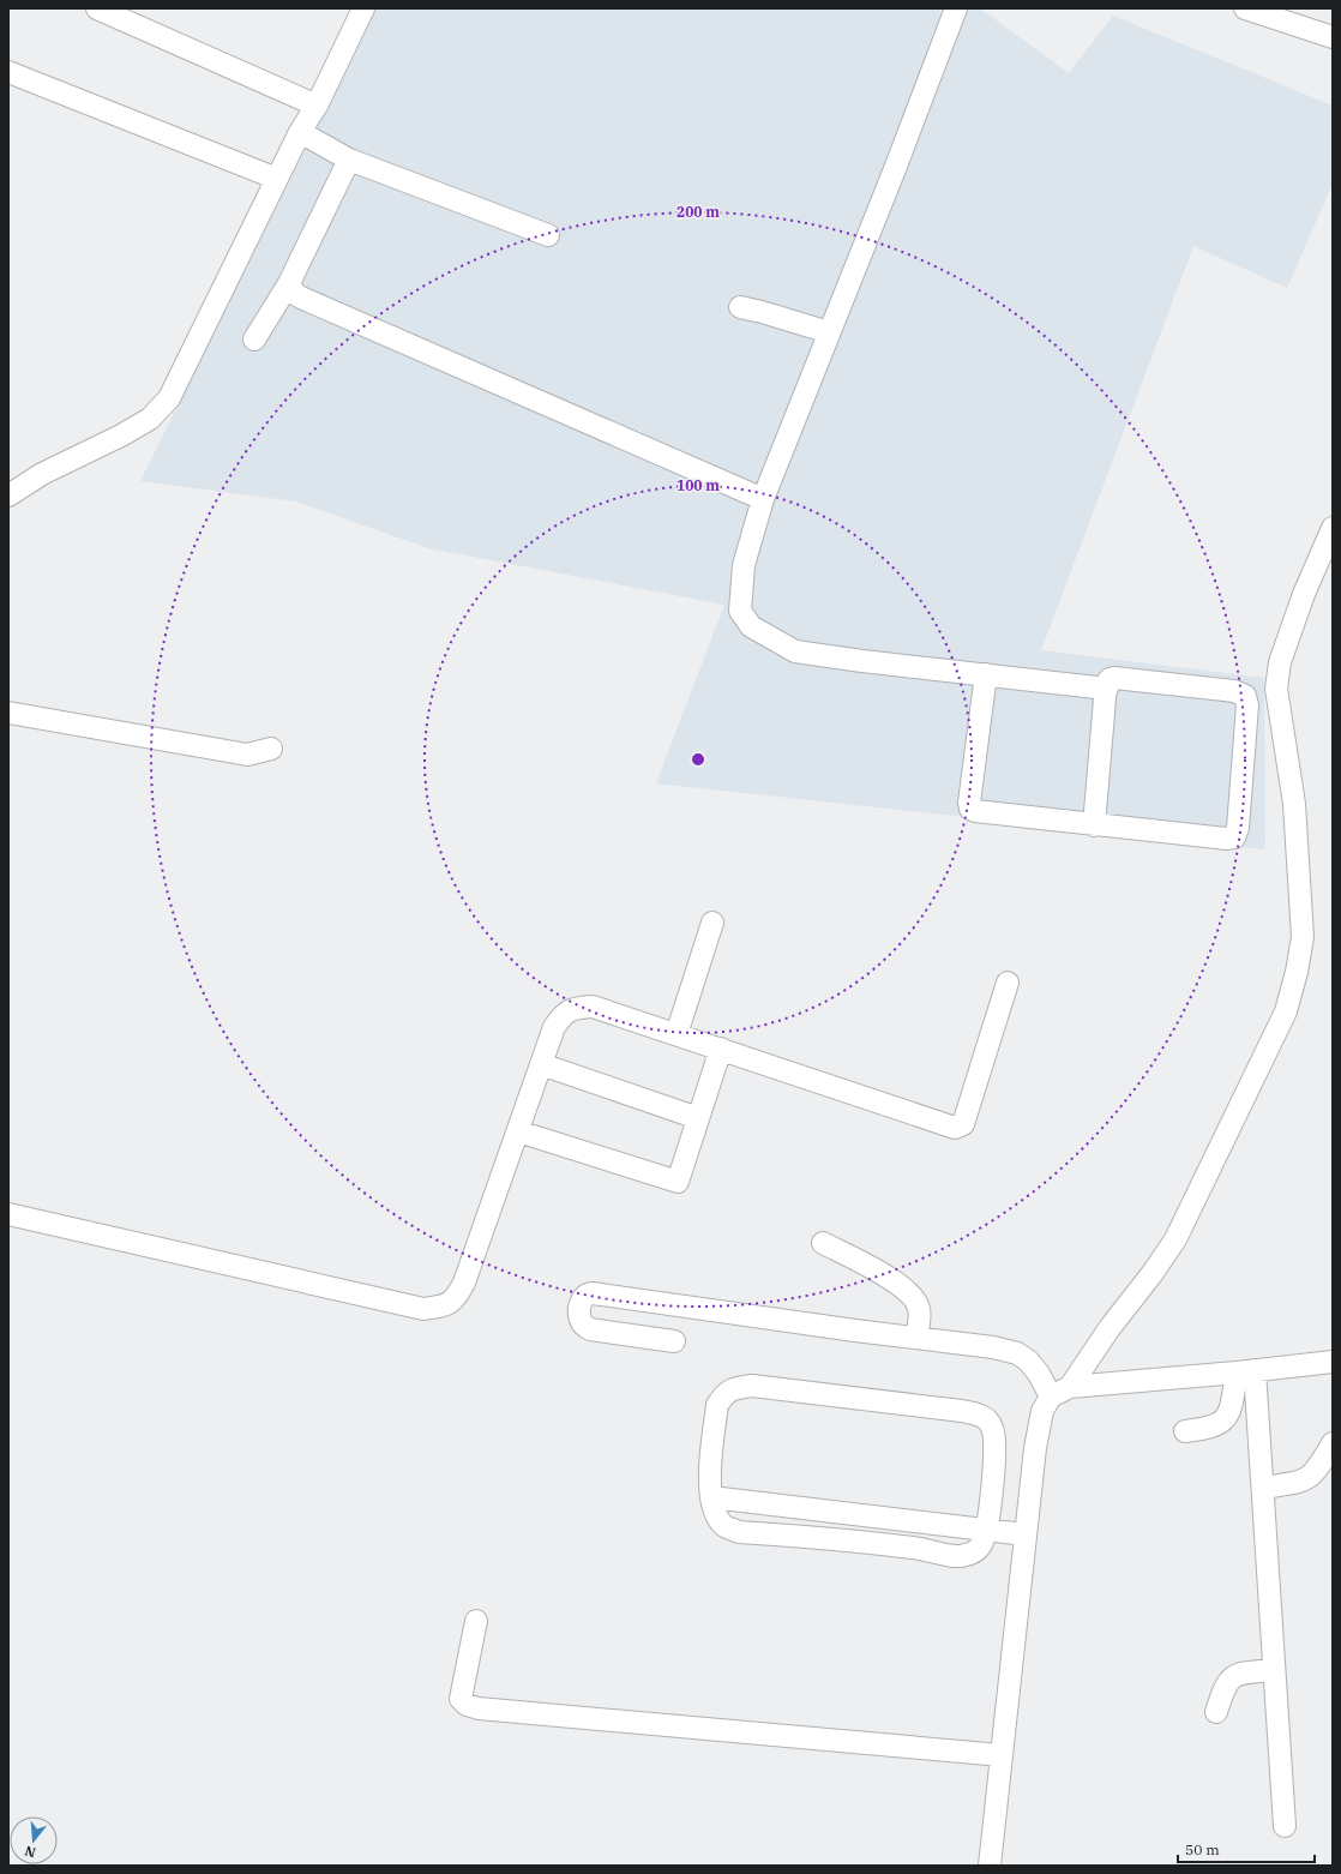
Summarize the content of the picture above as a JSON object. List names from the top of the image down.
{
  "scale_bar": "50 m",
  "north": "bottom",
  "rings": ["200 m", "100 m"]
}
